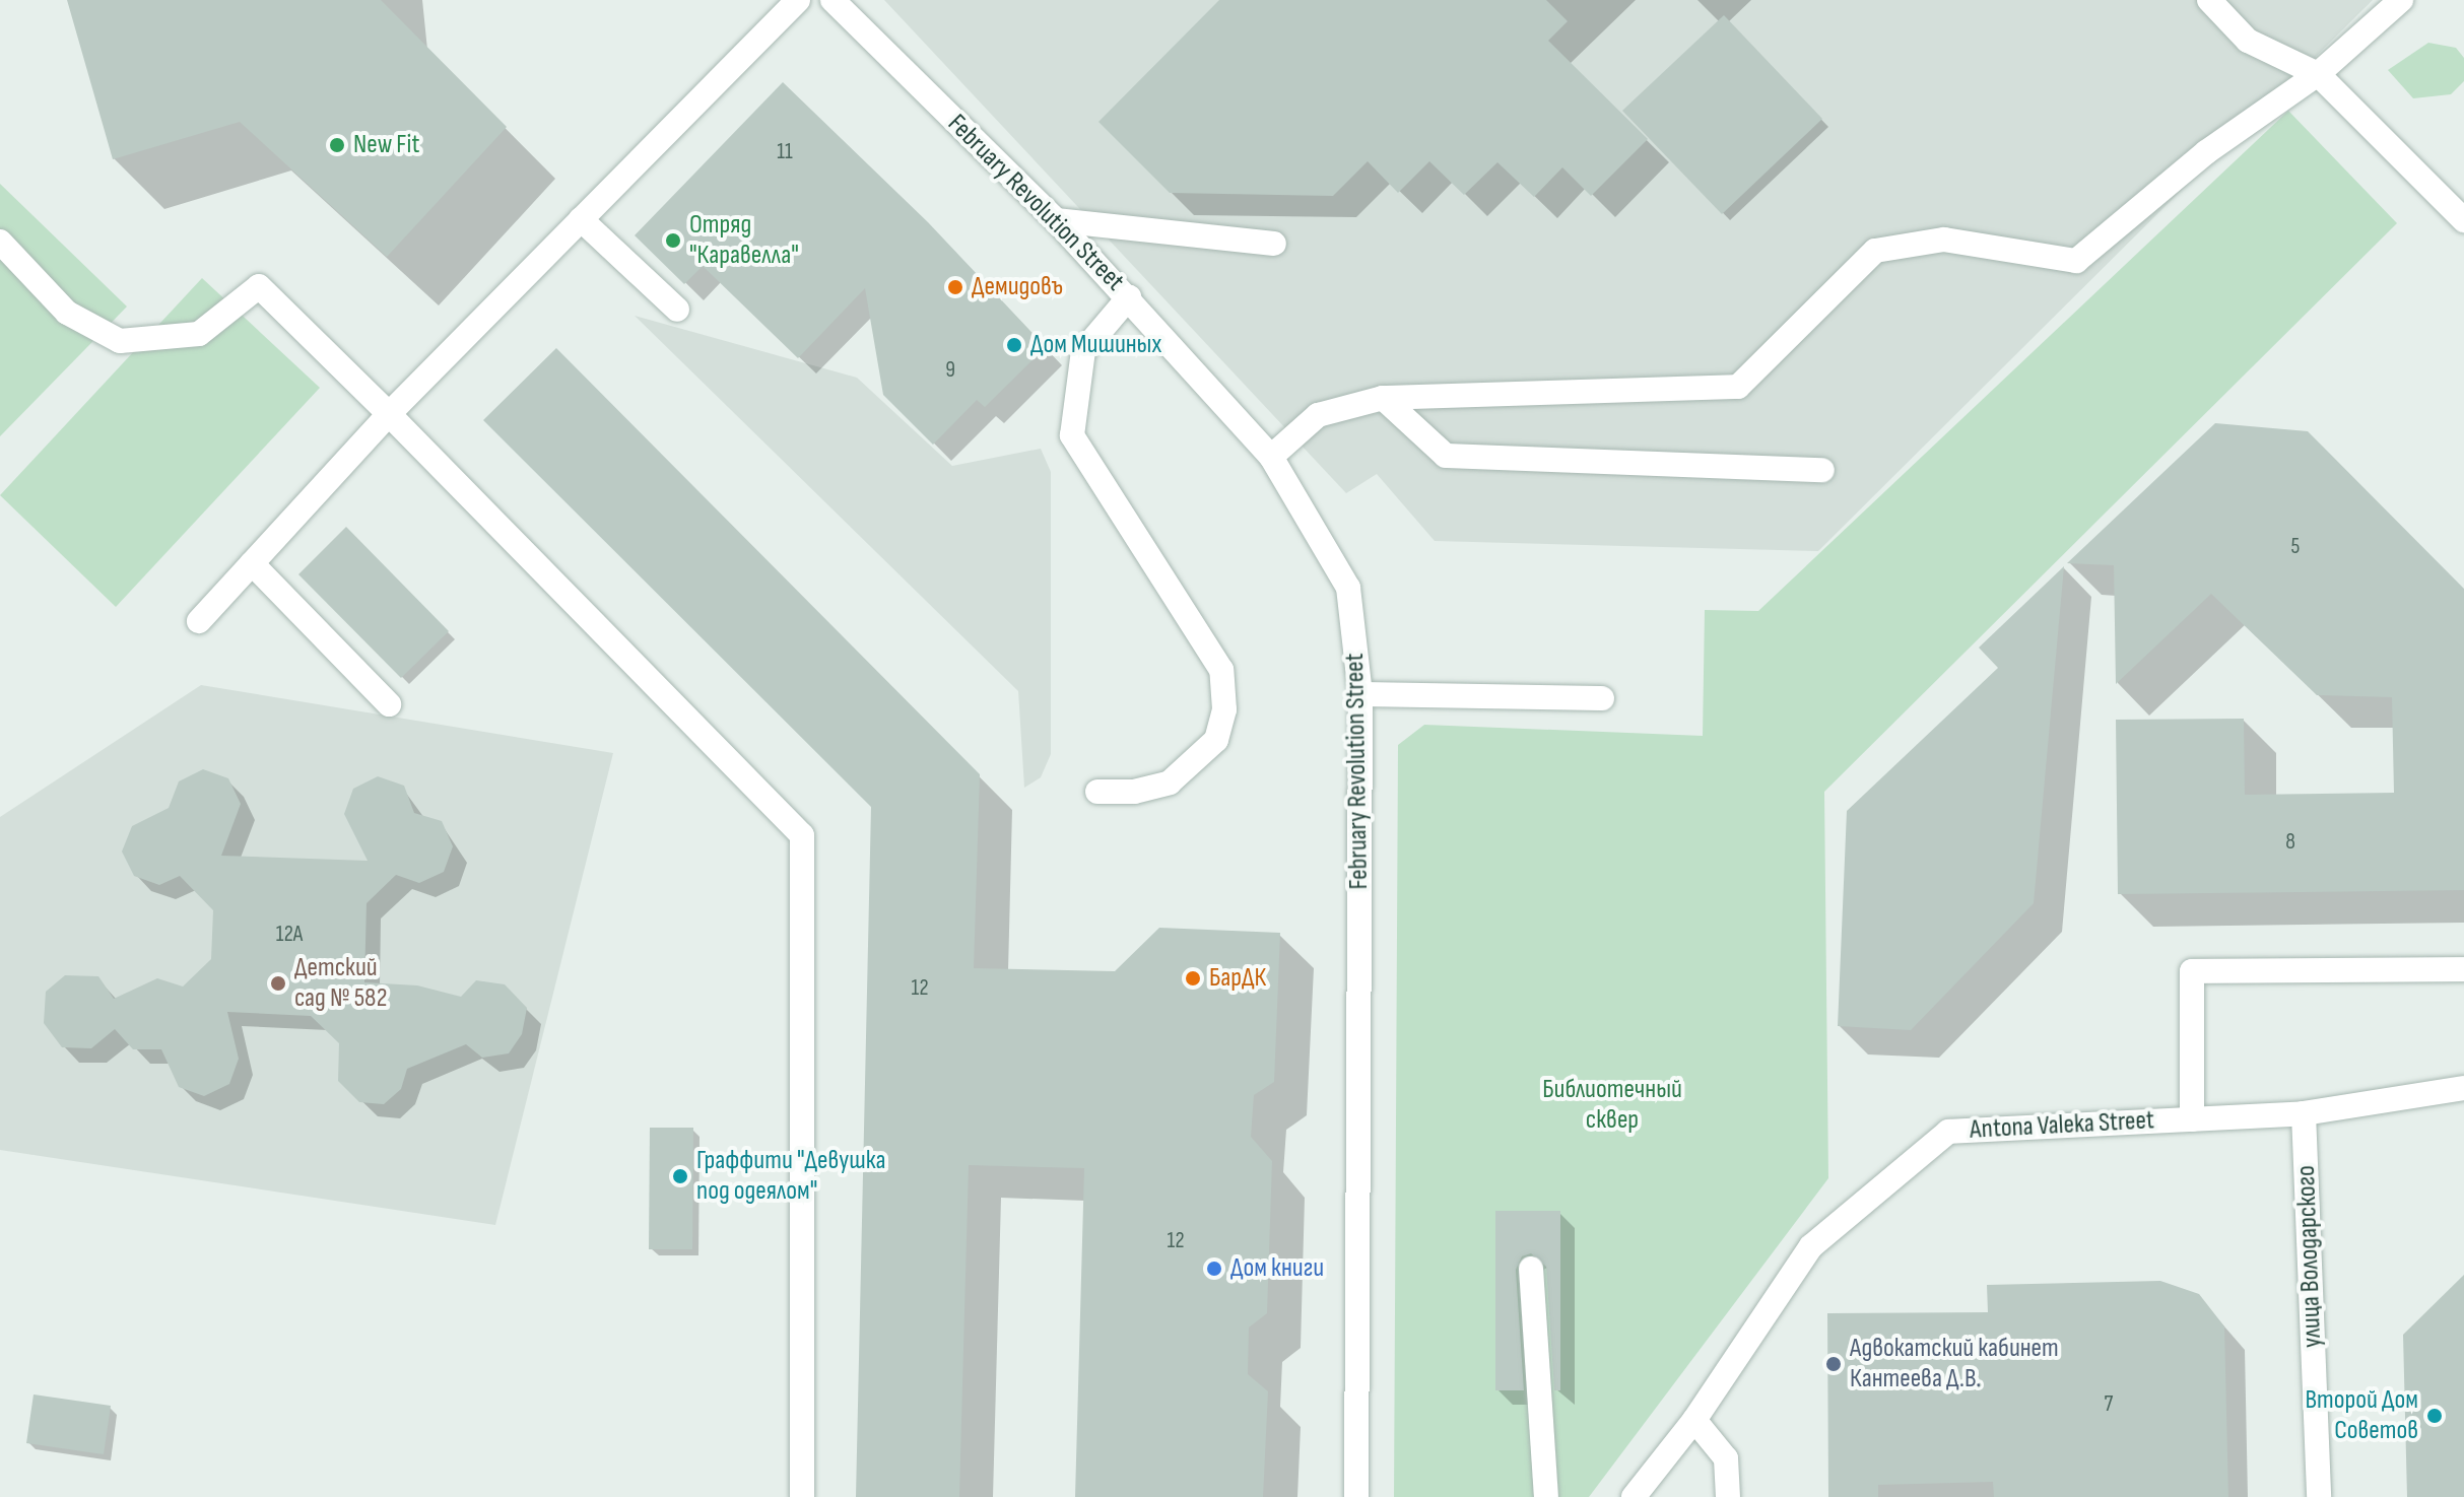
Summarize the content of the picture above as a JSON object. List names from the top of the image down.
{
  "streets": {
    "street": ["February Revolution Street", "Antona Valeka Street", "улица Володарского"]
  },
  "crossings": [
    ["Antona Valeka Street", "улица Володарского"]
  ],
  "parks": ["Библиотечный сквер"],
  "places": [
    "New Fit",
    "Отряд \"Каравелла\"",
    "Демидовъ",
    "Дом Мишиных",
    "БарДК",
    "Детский сад № 582",
    "Граффити \"Девушка под одеялом\"",
    "Дом книги",
    "Адвокатский кабинет Кантеева Д.В.",
    "Второй Дом Советов"
  ],
  "house_numbers": [
    "11",
    "9",
    "5",
    "8",
    "12А",
    "12",
    "12",
    "7"
  ]
}
